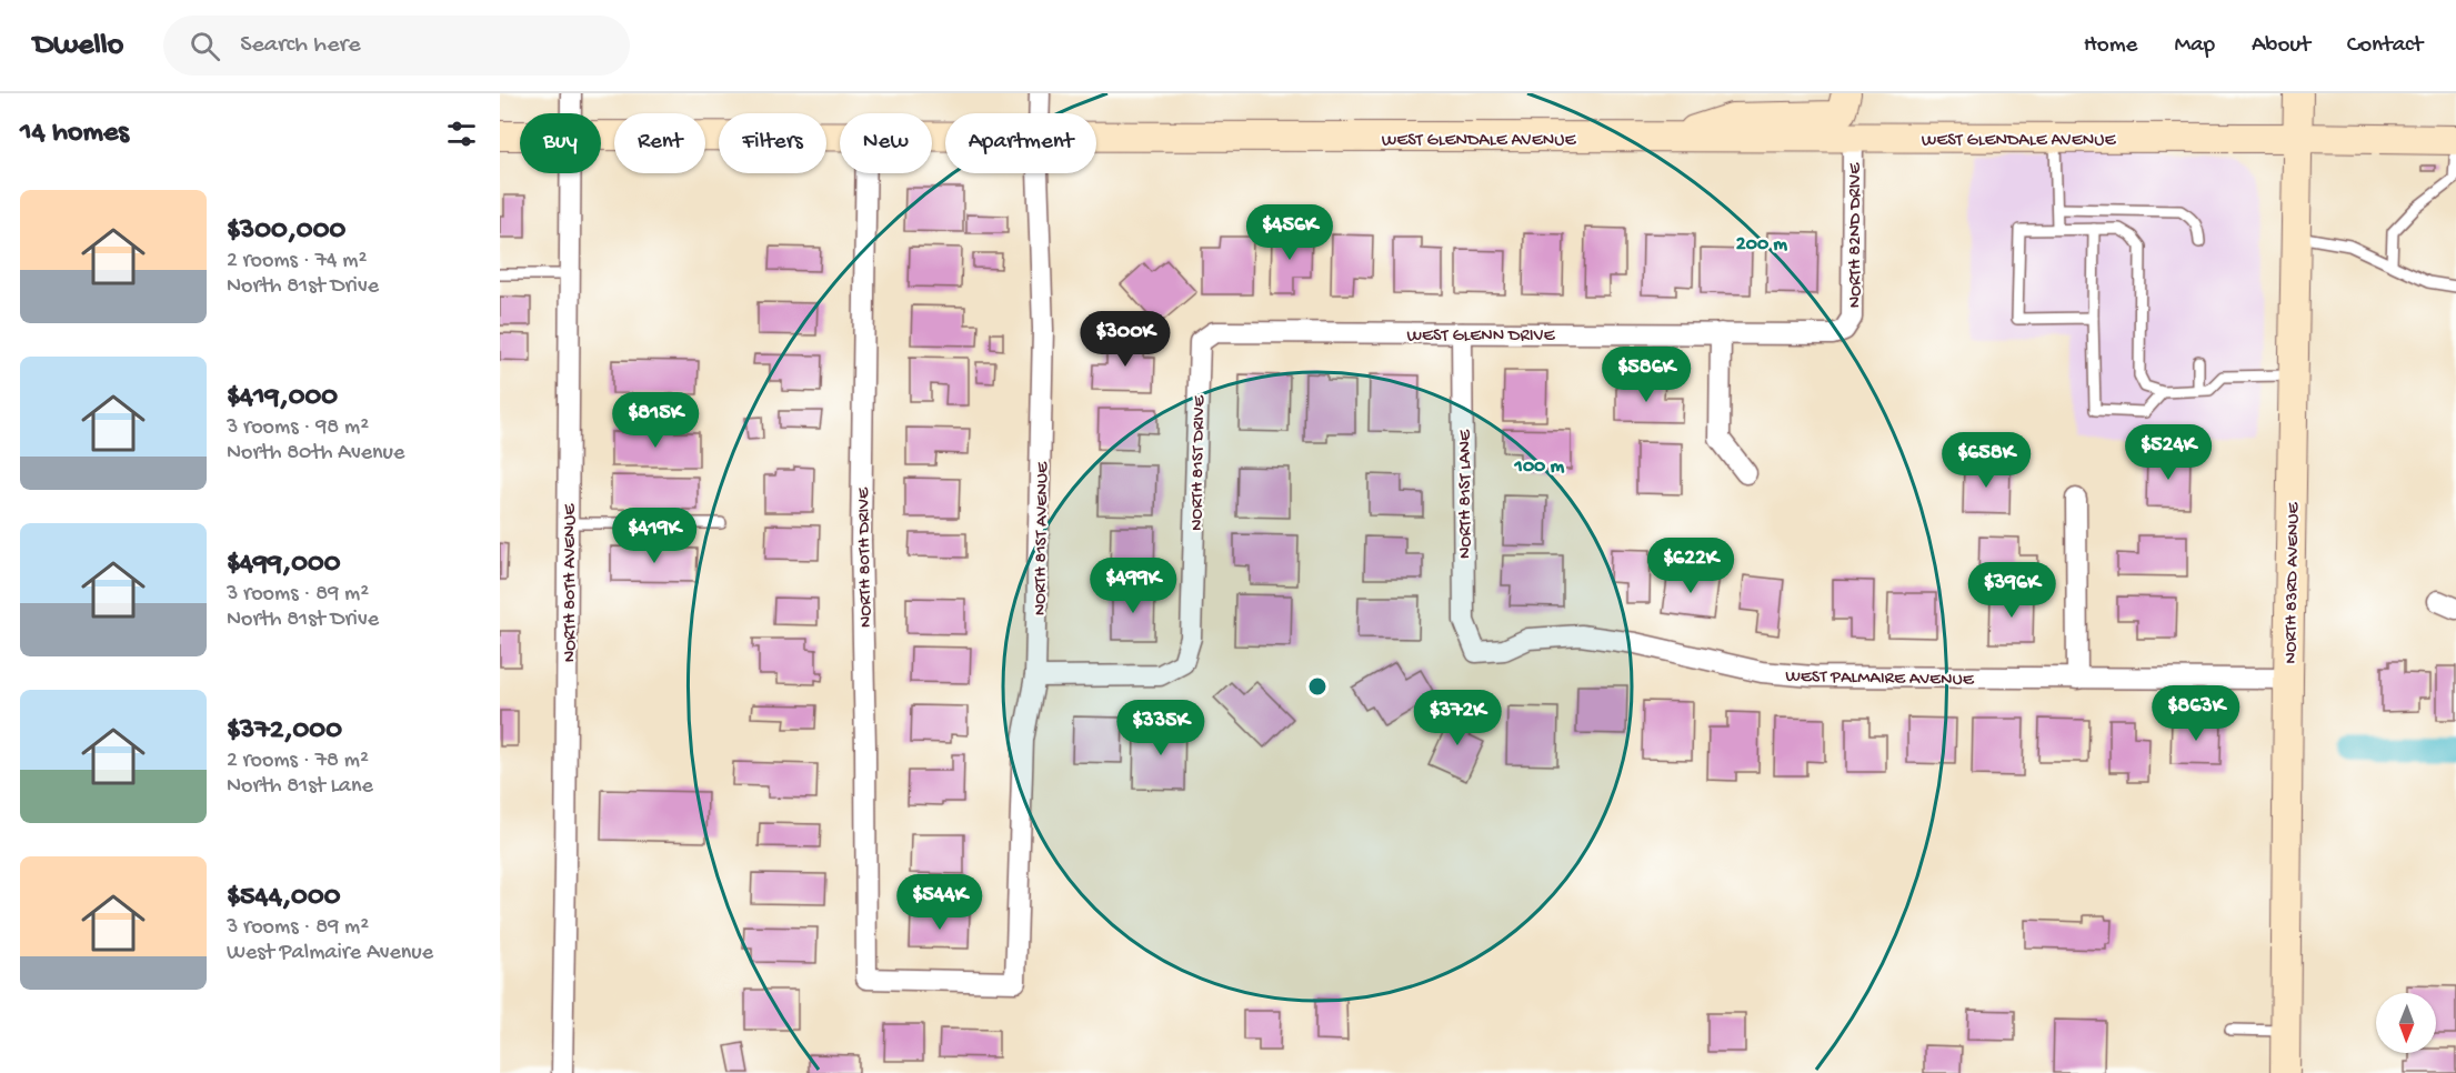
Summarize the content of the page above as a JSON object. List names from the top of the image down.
{
  "streets": {
    "main road": ["WEST GLENDALE AVENUE", "NORTH 83RD AVENUE"],
    "street": [
      "NORTH 82ND DRIVE",
      "WEST GLENN DRIVE",
      "NORTH 81ST DRIVE",
      "NORTH 81ST LANE",
      "NORTH 81ST AVENUE",
      "NORTH 80TH DRIVE",
      "NORTH 80TH AVENUE",
      "WEST PALMAIRE AVENUE"
    ]
  },
  "crossings": [
    ["WEST GLENDALE AVENUE", "NORTH 82ND DRIVE"],
    ["WEST GLENDALE AVENUE", "NORTH 83RD AVENUE"],
    ["NORTH 82ND DRIVE", "WEST GLENN DRIVE"],
    ["WEST GLENN DRIVE", "NORTH 81ST DRIVE"],
    ["WEST GLENN DRIVE", "NORTH 81ST LANE"],
    ["NORTH 81ST DRIVE", "NORTH 81ST AVENUE"],
    ["NORTH 81ST LANE", "WEST PALMAIRE AVENUE"],
    ["NORTH 81ST AVENUE", "NORTH 80TH DRIVE"],
    ["NORTH 83RD AVENUE", "WEST PALMAIRE AVENUE"]
  ],
  "north": "bottom",
  "page": {
    "header": "Dwello",
    "search": "Search here",
    "nav": [
      "Home",
      "Map",
      "About",
      "Contact"
    ],
    "heading": "14 homes",
    "chip": [
      "Buy",
      "Rent",
      "Filters",
      "New",
      "Apartment"
    ],
    "list": [
      {
        "name": "$300,000",
        "note": "2 rooms · 74 m² · North 81st Drive"
      },
      {
        "name": "$419,000",
        "note": "3 rooms · 98 m² · North 80th Avenue"
      },
      {
        "name": "$499,000",
        "note": "3 rooms · 89 m² · North 81st Drive"
      },
      {
        "name": "$372,000",
        "note": "2 rooms · 78 m² · North 81st Lane"
      },
      {
        "name": "$544,000",
        "note": "3 rooms · 89 m² · West Palmaire Avenue"
      }
    ],
    "price": [
      "$456K",
      "$300K",
      "$586K",
      "$815K",
      "$524K",
      "$658K",
      "$419K",
      "$622K",
      "$499K",
      "$396K",
      "$863K",
      "$372K",
      "$335K",
      "$544K"
    ]
  },
  "rings": ["200 m", "100 m"]
}
